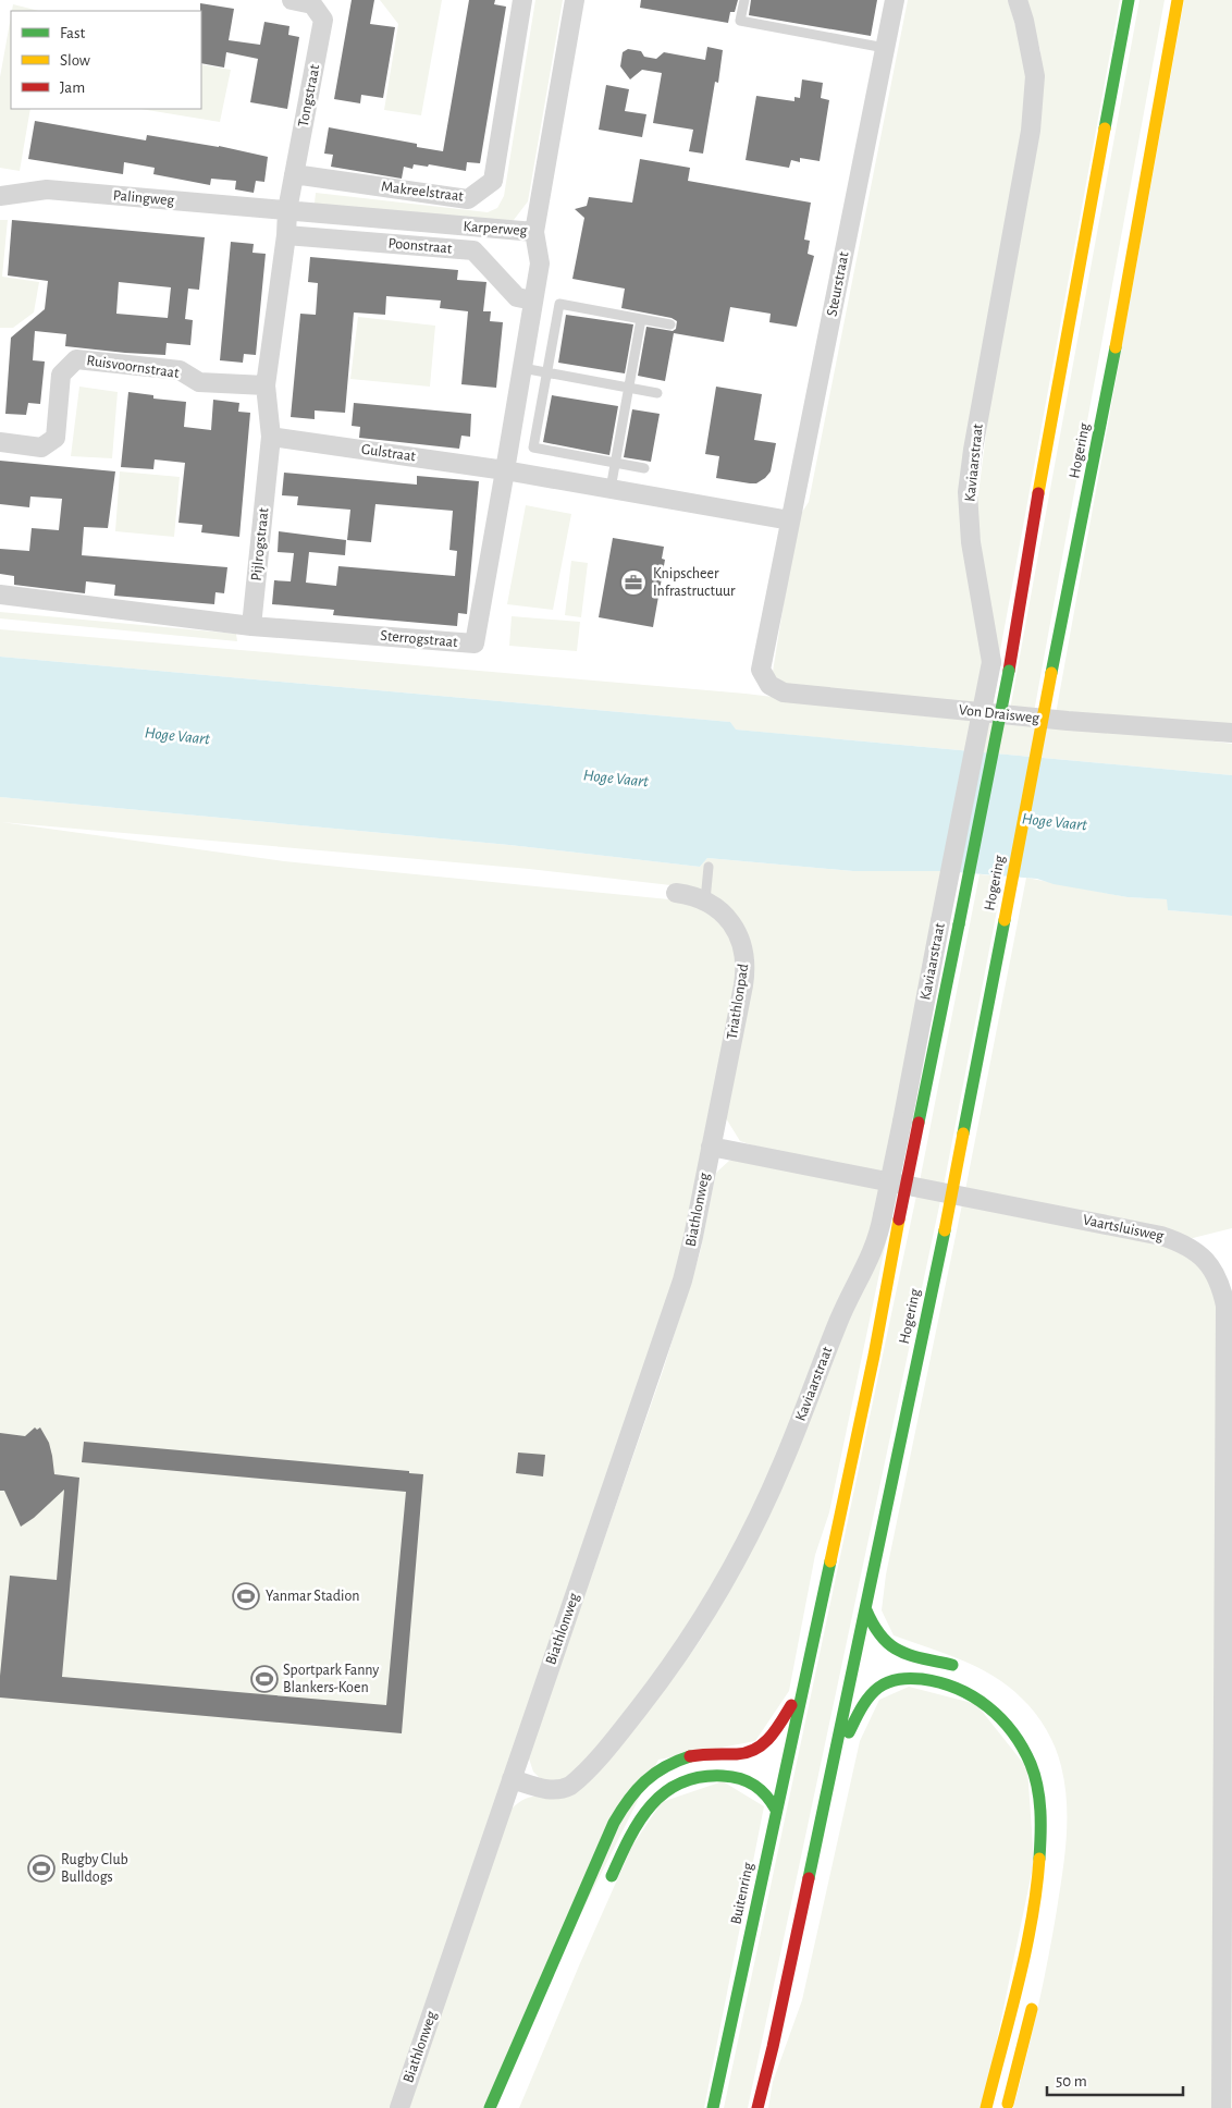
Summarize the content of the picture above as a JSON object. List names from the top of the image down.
{
  "streets": {
    "highway": ["Hogering", "Buitenring"],
    "street": [
      "Tongstraat",
      "Makreelstraat",
      "Palingweg",
      "Karperweg",
      "Poonstraat",
      "Steurstraat",
      "Ruisvoornstraat",
      "Gulstraat",
      "Kaviaarstraat",
      "Pijlrogstraat",
      "Sterrogstraat",
      "Von Draisweg",
      "Triathlonpad",
      "Biathlonweg",
      "Vaartsluisweg"
    ]
  },
  "crossings": [
    ["Tongstraat", "Makreelstraat"],
    ["Tongstraat", "Palingweg"],
    ["Tongstraat", "Karperweg"],
    ["Tongstraat", "Pijlrogstraat"],
    ["Palingweg", "Karperweg"],
    ["Palingweg", "Pijlrogstraat"],
    ["Karperweg", "Pijlrogstraat"],
    ["Poonstraat", "Pijlrogstraat"],
    ["Steurstraat", "Von Draisweg"],
    ["Ruisvoornstraat", "Pijlrogstraat"],
    ["Hogering", "Kaviaarstraat"],
    ["Hogering", "Buitenring"],
    ["Gulstraat", "Pijlrogstraat"],
    ["Gulstraat", "Sterrogstraat"],
    ["Kaviaarstraat", "Biathlonweg"],
    ["Pijlrogstraat", "Sterrogstraat"],
    ["Triathlonpad", "Biathlonweg"],
    ["Triathlonpad", "Vaartsluisweg"],
    ["Biathlonweg", "Vaartsluisweg"]
  ],
  "water": ["Hoge Vaart"],
  "places": {
    "office": ["Knipscheer Infrastructuur"],
    "sports": ["Yanmar Stadion", "Sportpark Fanny Blankers-Koen", "Rugby Club Bulldogs"]
  },
  "legend": ["Fast", "Slow", "Jam"],
  "scale_bar": "50 m"
}
